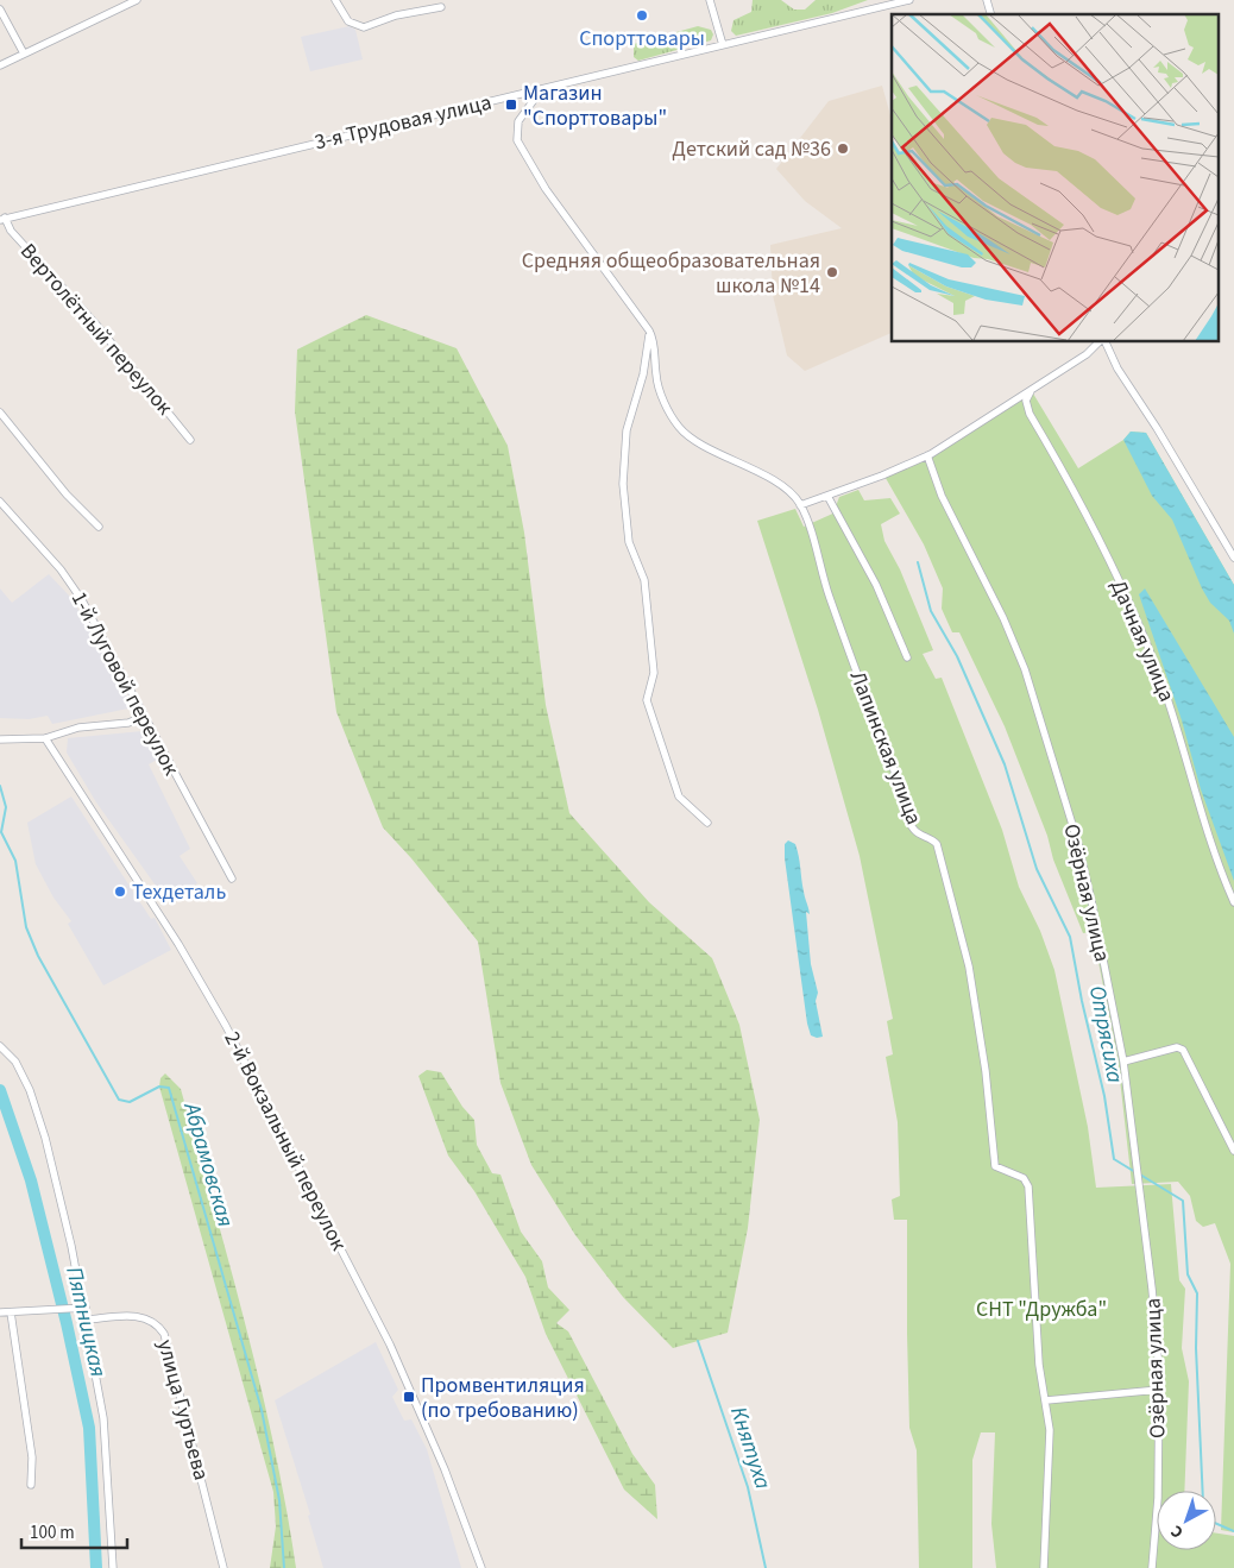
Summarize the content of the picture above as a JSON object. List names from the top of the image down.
{
  "streets": {
    "street": [
      "3-я Трудовая улица",
      "Вертолётный переулок",
      "Дачная улица",
      "1-й Луговой переулок",
      "Лапинская улица",
      "Озёрная улица",
      "2-й Вокзальный переулок",
      "улица Гуртьева"
    ]
  },
  "crossings": [
    ["3-я Трудовая улица", "Вертолётный переулок"]
  ],
  "water": [
    "Отрясиха",
    "Абрамовская",
    "Пятницкая",
    "Княтуха"
  ],
  "parks": ["СНТ \"Дружба\""],
  "places": {
    "other": [
      "Спорттовары",
      "Детский сад №36",
      "Средняя общеобразовательная школа №14",
      "Техдеталь"
    ],
    "transit": ["Магазин \"Спорттовары\"", "Промвентиляция (по требованию)"]
  },
  "scale_bar": "100 m",
  "north": "bottom left"
}
